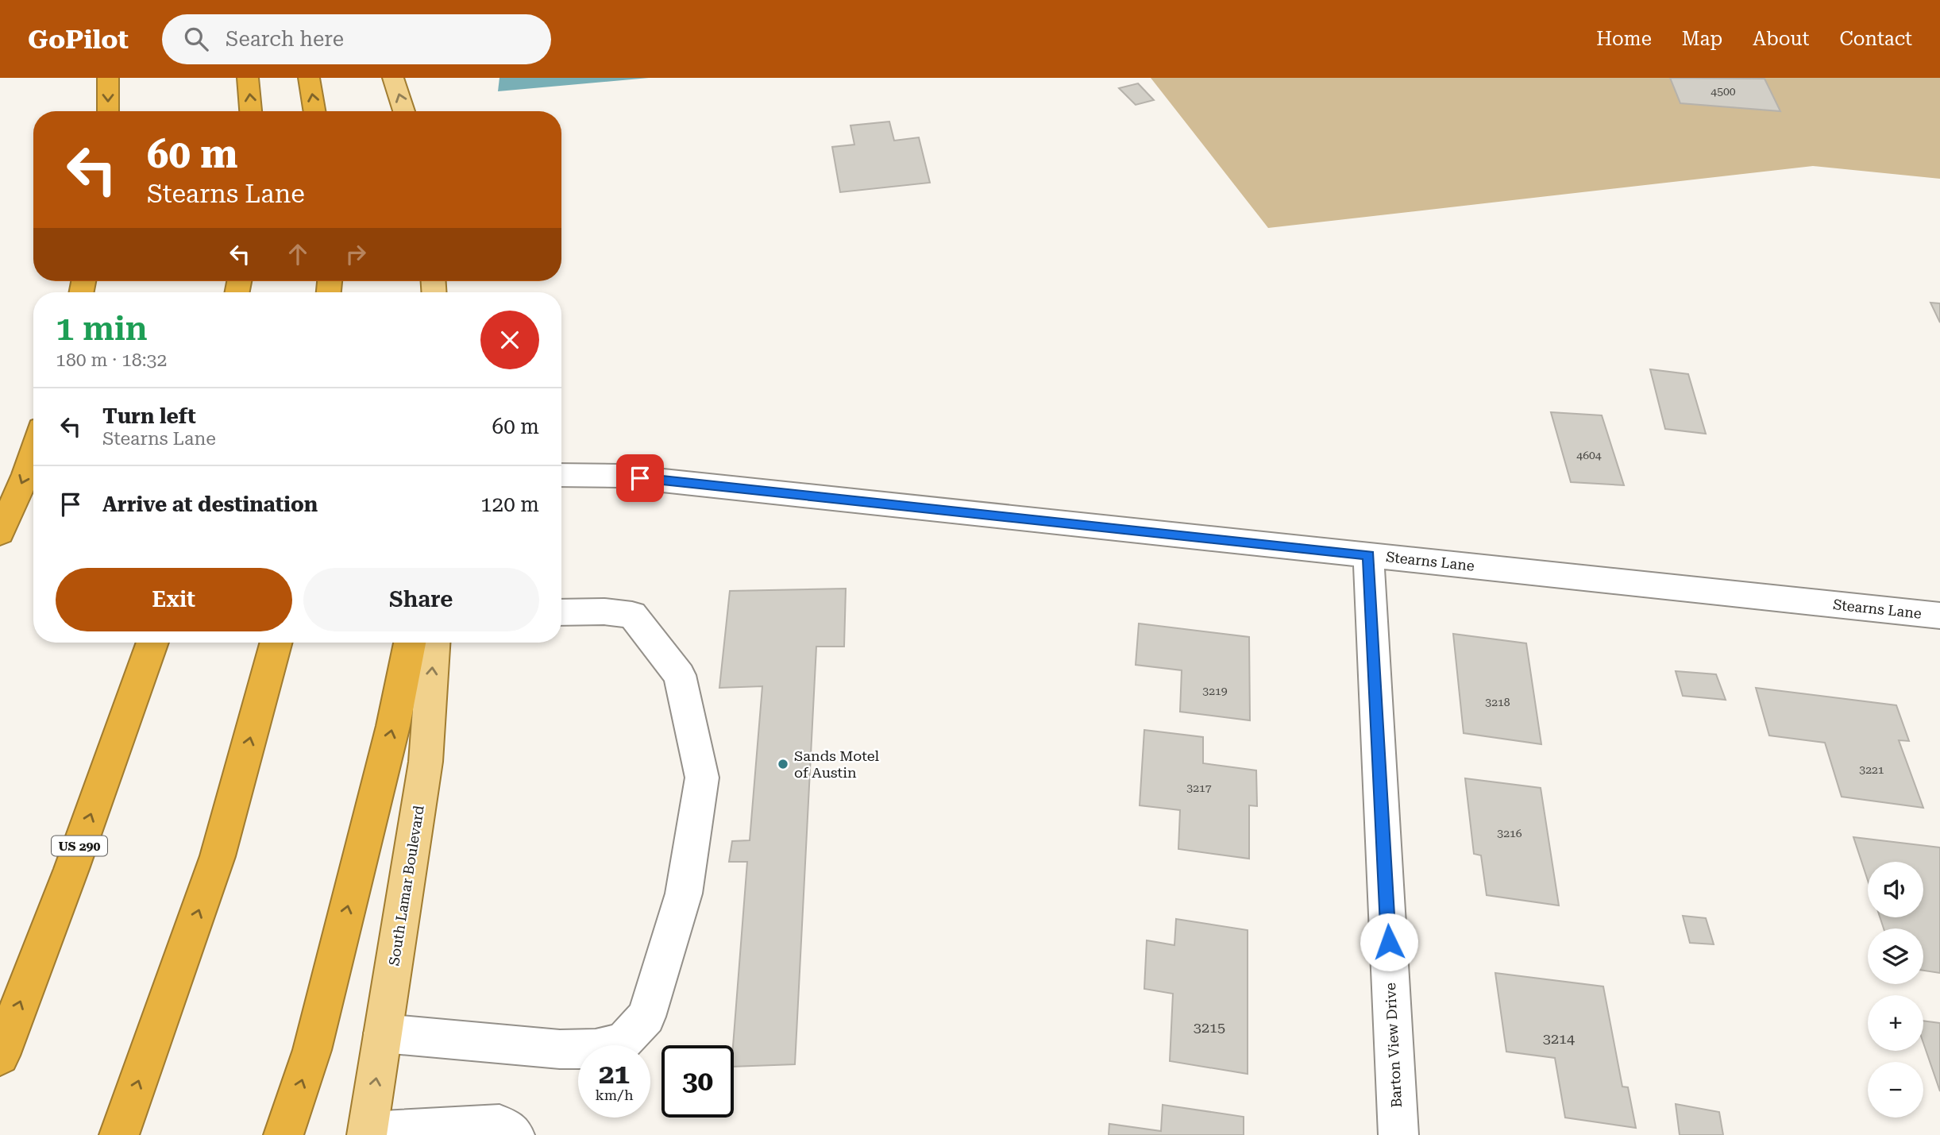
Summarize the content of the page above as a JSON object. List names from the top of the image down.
{
  "streets": {
    "highway": ["US 290"],
    "main road": ["South Lamar Boulevard"],
    "street": ["Stearns Lane", "Barton View Drive"]
  },
  "crossings": [
    ["Stearns Lane", "Barton View Drive"]
  ],
  "one_way": ["South Lamar Boulevard"],
  "places": ["Sands Motel of Austin"],
  "house_numbers": [
    "4500",
    "4604",
    "3219",
    "3218",
    "3221",
    "3217",
    "3216",
    "3215",
    "3214"
  ],
  "page": {
    "header": "GoPilot",
    "search": "Search here",
    "nav": [
      "Home",
      "Map",
      "About",
      "Contact"
    ],
    "turn": ["60 m", "Stearns Lane"],
    "heading": ["1 min", "180 m · 18:32"],
    "list": [
      {
        "name": "Turn left",
        "note": "Stearns Lane",
        "value": "60 m"
      },
      {
        "name": "Arrive at destination",
        "value": "120 m"
      }
    ],
    "buttons": ["Exit", "Share"],
    "map_buttons": ["+", "−"],
    "speed": "21 km/h",
    "limit": "30"
  }
}
